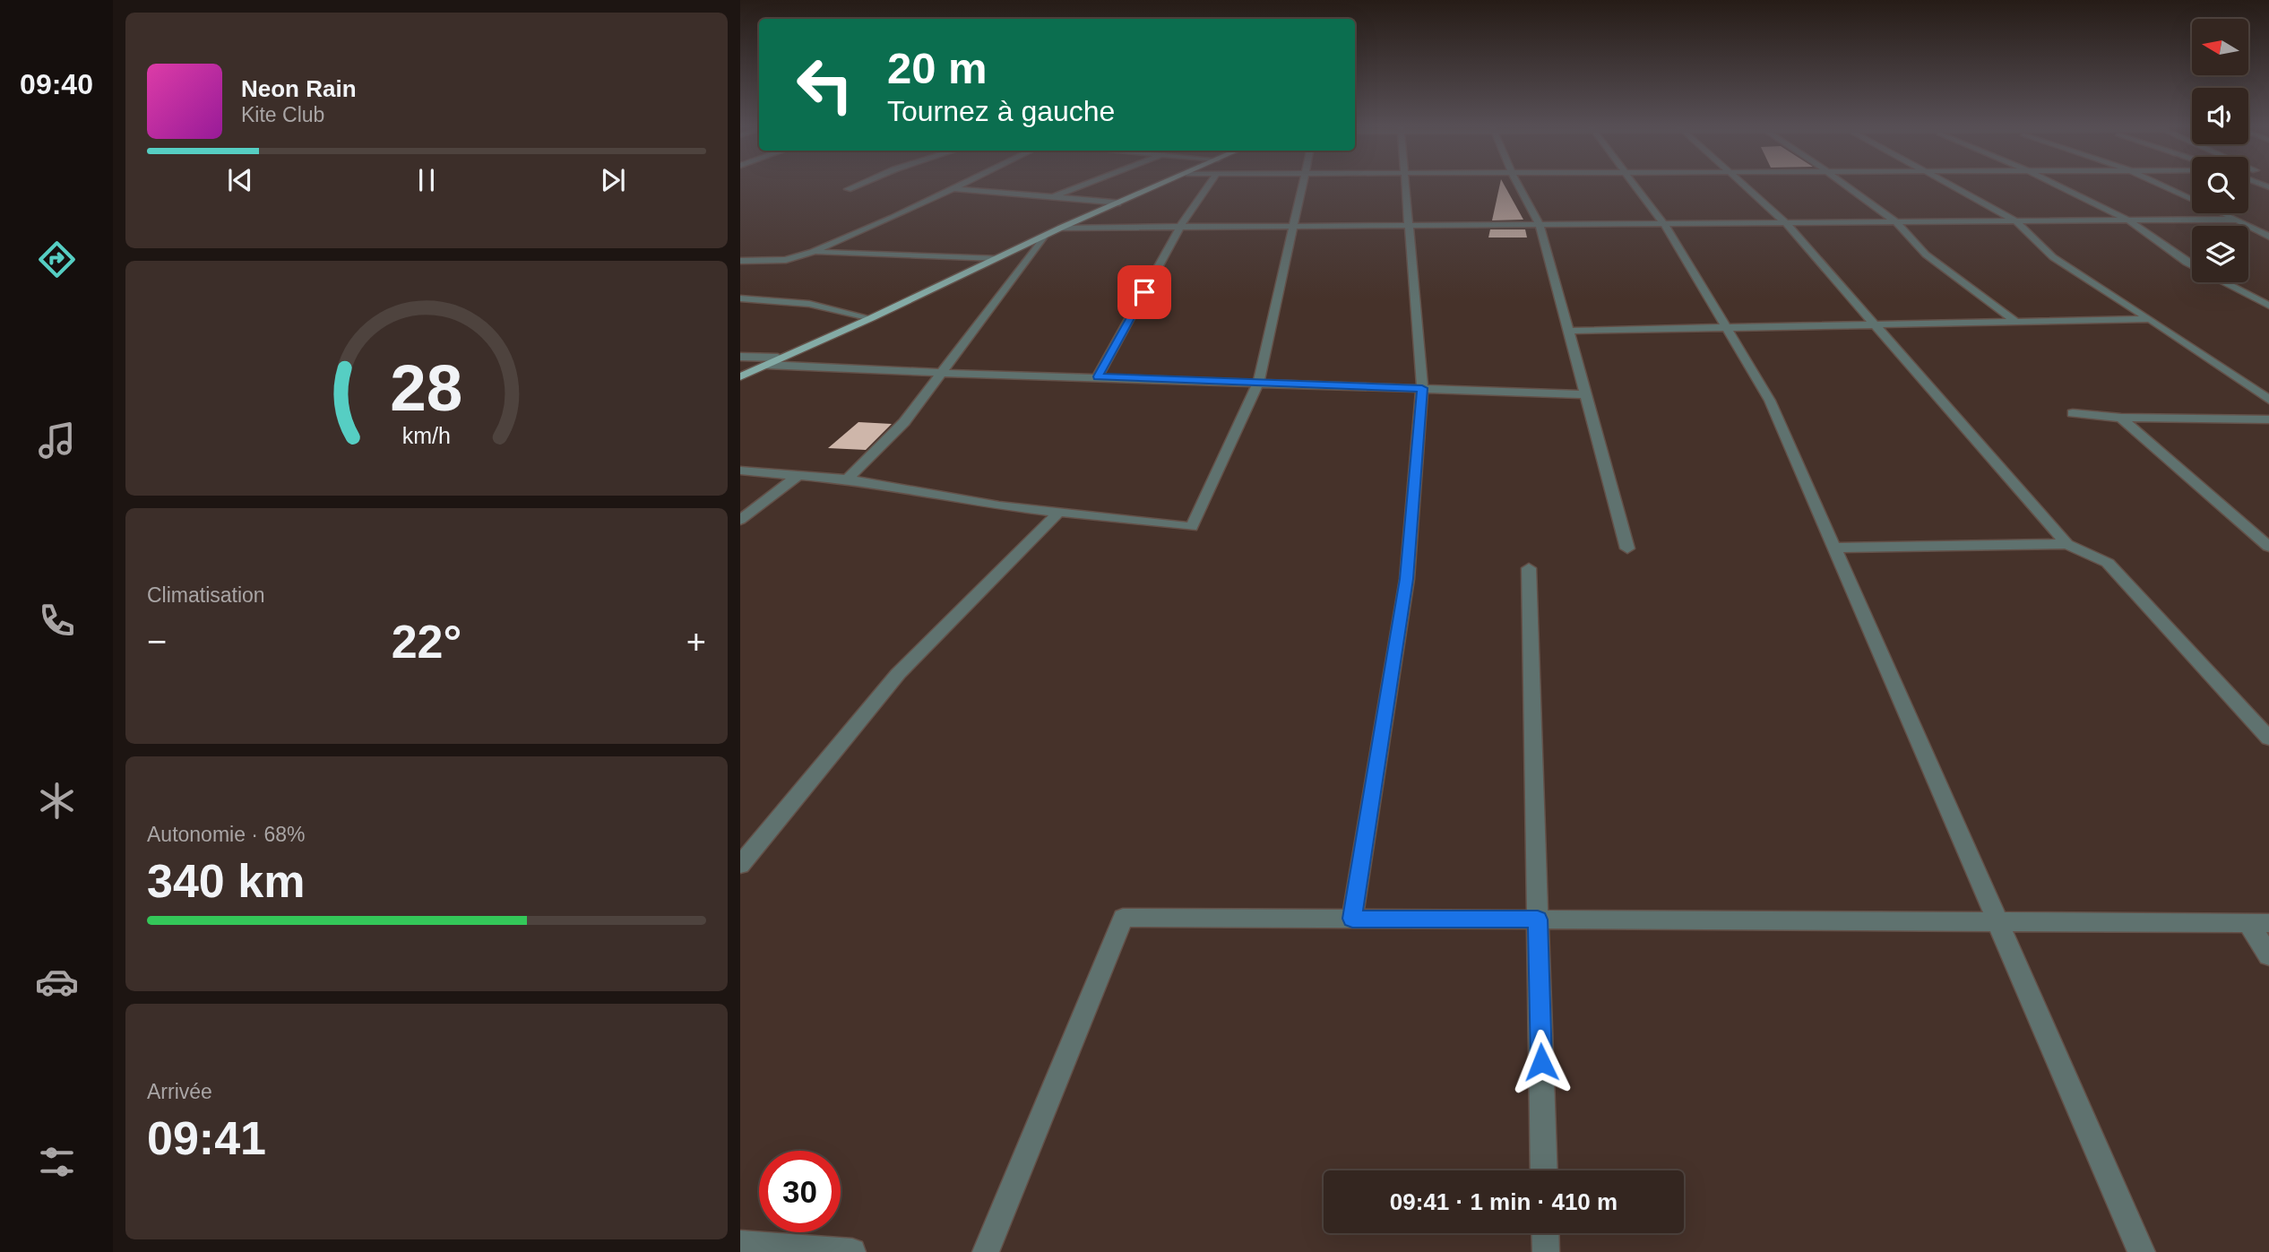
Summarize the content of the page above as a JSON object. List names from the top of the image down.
{
  "north": "left",
  "page": {
    "tabs": "09:40",
    "turn": ["20 m", "Tournez à gauche"],
    "song": ["Neon Rain", "Kite Club"],
    "tile": [
      "Climatisation",
      ["Autonomie · 68%", "340 km"],
      ["Arrivée", "09:41"]
    ],
    "heat": ["−", "22°", "+"],
    "limit": "30",
    "trip": "09:41 · 1 min · 410 m",
    "gauge": ["28", "km/h"]
  }
}
